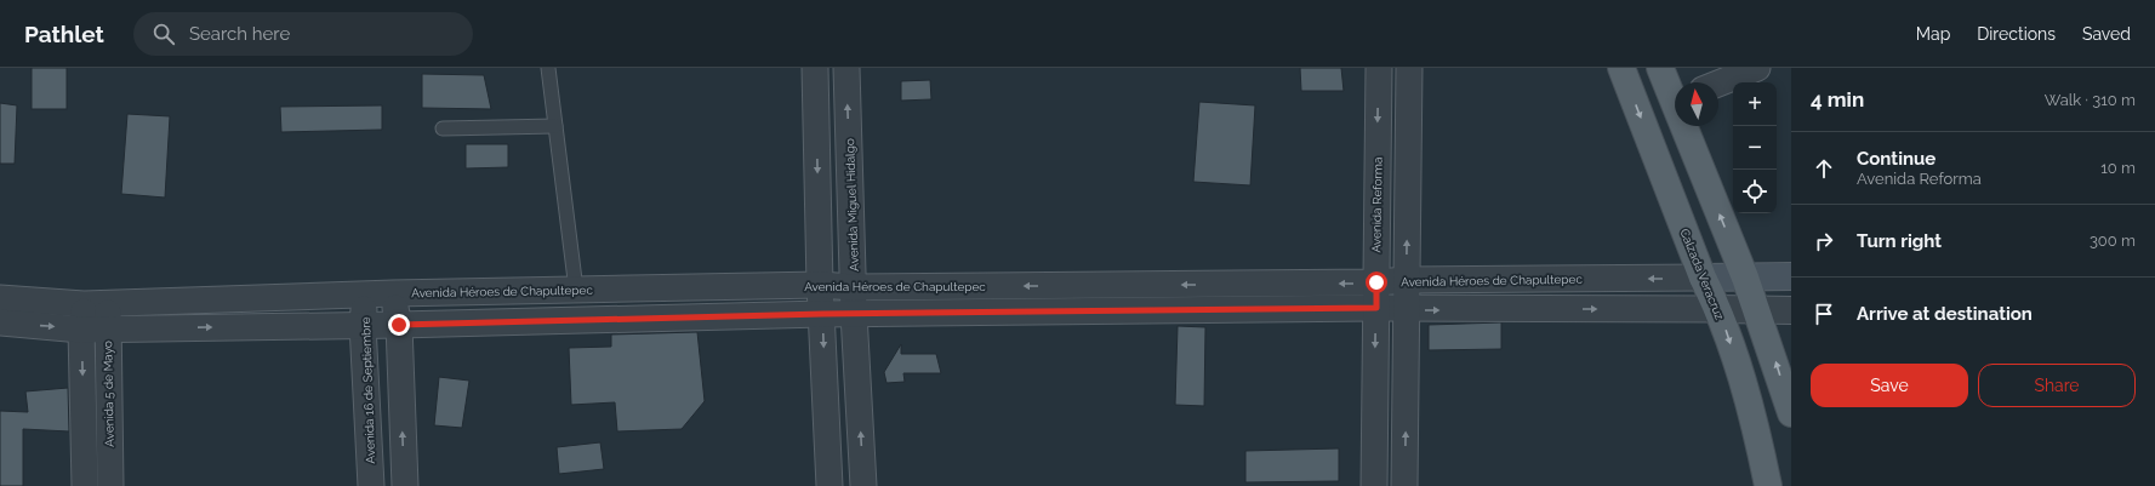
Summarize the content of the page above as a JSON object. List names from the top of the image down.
{
  "streets": {
    "main road": ["Calzada Veracruz", "Avenida Héroes de Chapultepec"],
    "street": [
      "Avenida Miguel Hidalgo",
      "Avenida Reforma",
      "Avenida 16 de Septiembre",
      "Avenida 5 de Mayo"
    ]
  },
  "crossings": [
    ["Avenida Miguel Hidalgo", "Avenida Héroes de Chapultepec"],
    ["Avenida Reforma", "Avenida Héroes de Chapultepec"],
    ["Calzada Veracruz", "Avenida Héroes de Chapultepec"],
    ["Avenida Héroes de Chapultepec", "Avenida 16 de Septiembre"],
    ["Avenida Héroes de Chapultepec", "Avenida 5 de Mayo"]
  ],
  "north": "top",
  "page": {
    "header": "Pathlet",
    "search": "Search here",
    "nav": ["Map", "Directions", "Saved"],
    "heading": ["4 min", "Walk · 310 m"],
    "map_buttons": ["+", "−"],
    "list": [
      ["Continue", "Avenida Reforma", "10 m"],
      ["Turn right", "300 m"],
      "Arrive at destination"
    ],
    "buttons": ["Save", "Share"]
  }
}
